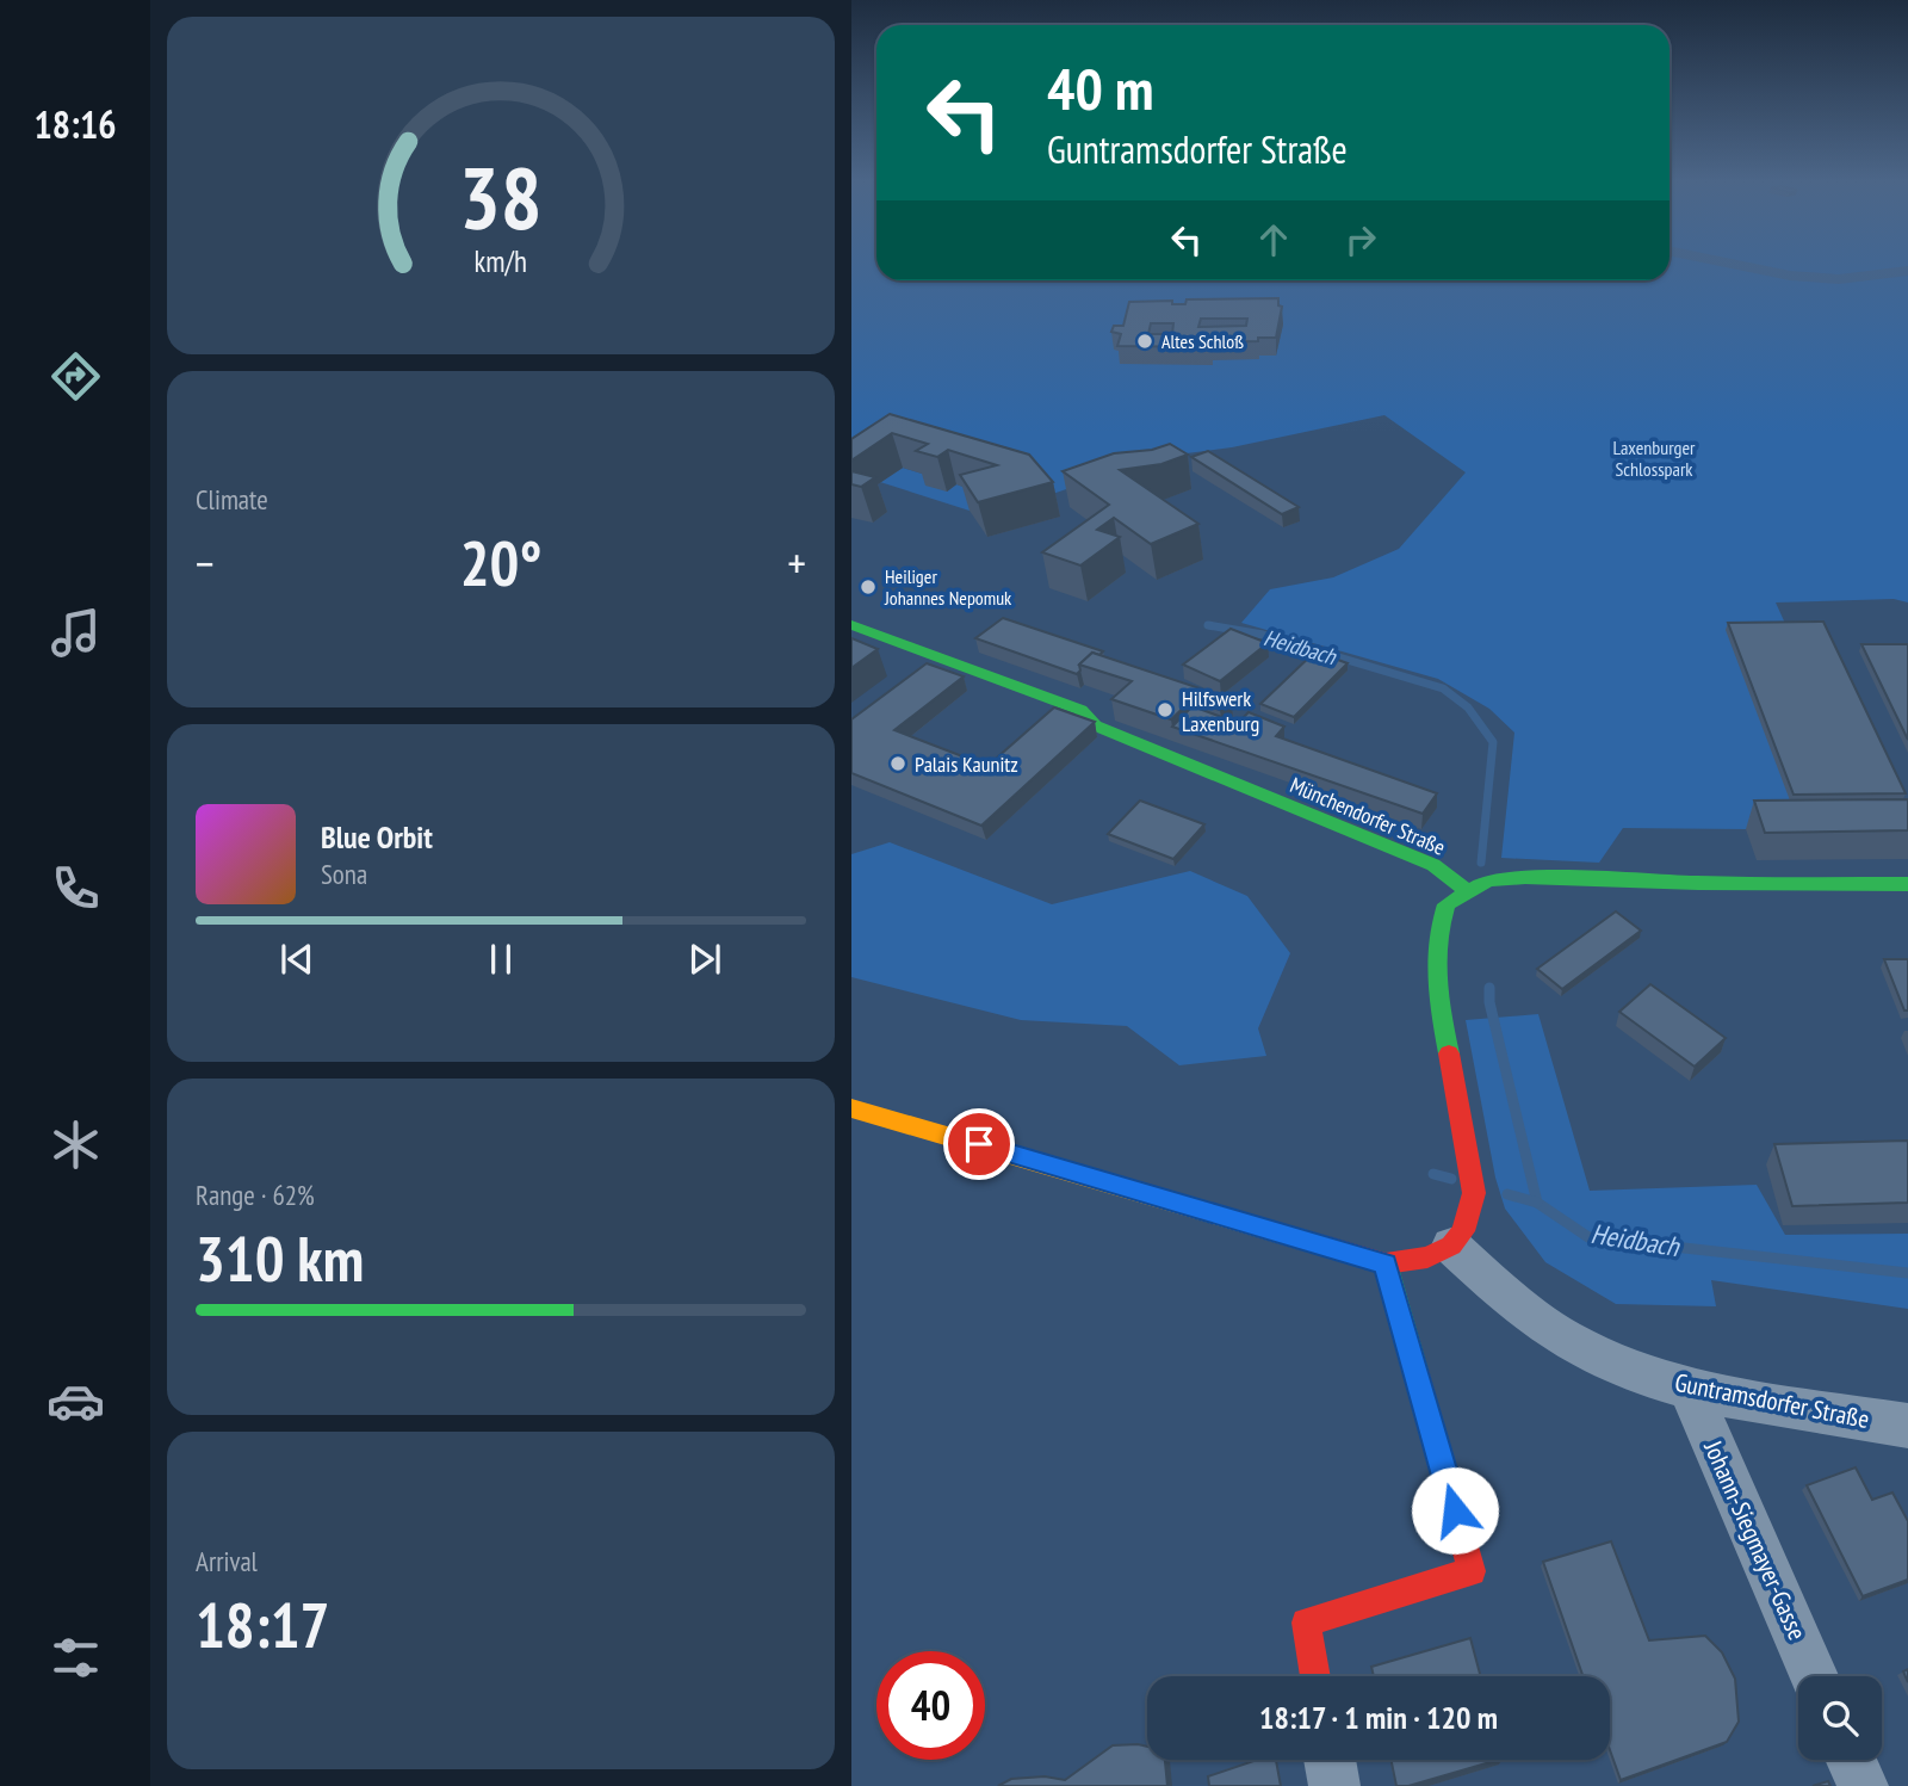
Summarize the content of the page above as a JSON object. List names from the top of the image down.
{
  "streets": {
    "main road": ["Münchendorfer Straße"],
    "street": ["Guntramsdorfer Straße", "Johann-Siegmayer-Gasse"]
  },
  "crossings": [
    ["Guntramsdorfer Straße", "Johann-Siegmayer-Gasse"]
  ],
  "water": ["Heidbach"],
  "parks": ["Laxenburger Schlosspark"],
  "places": [
    "Altes Schloß",
    "Heiliger Johannes Nepomuk",
    "Hilfswerk Laxenburg",
    "Palais Kaunitz"
  ],
  "page": {
    "tabs": "18:16",
    "turn": ["40 m", "Guntramsdorfer Straße"],
    "tile": [
      "Climate",
      ["Range · 62%", "310 km"],
      ["Arrival", "18:17"]
    ],
    "heat": ["−", "20°", "+"],
    "song": ["Blue Orbit", "Sona"],
    "limit": "40",
    "trip": "18:17 · 1 min · 120 m",
    "gauge": ["38", "km/h"]
  }
}
